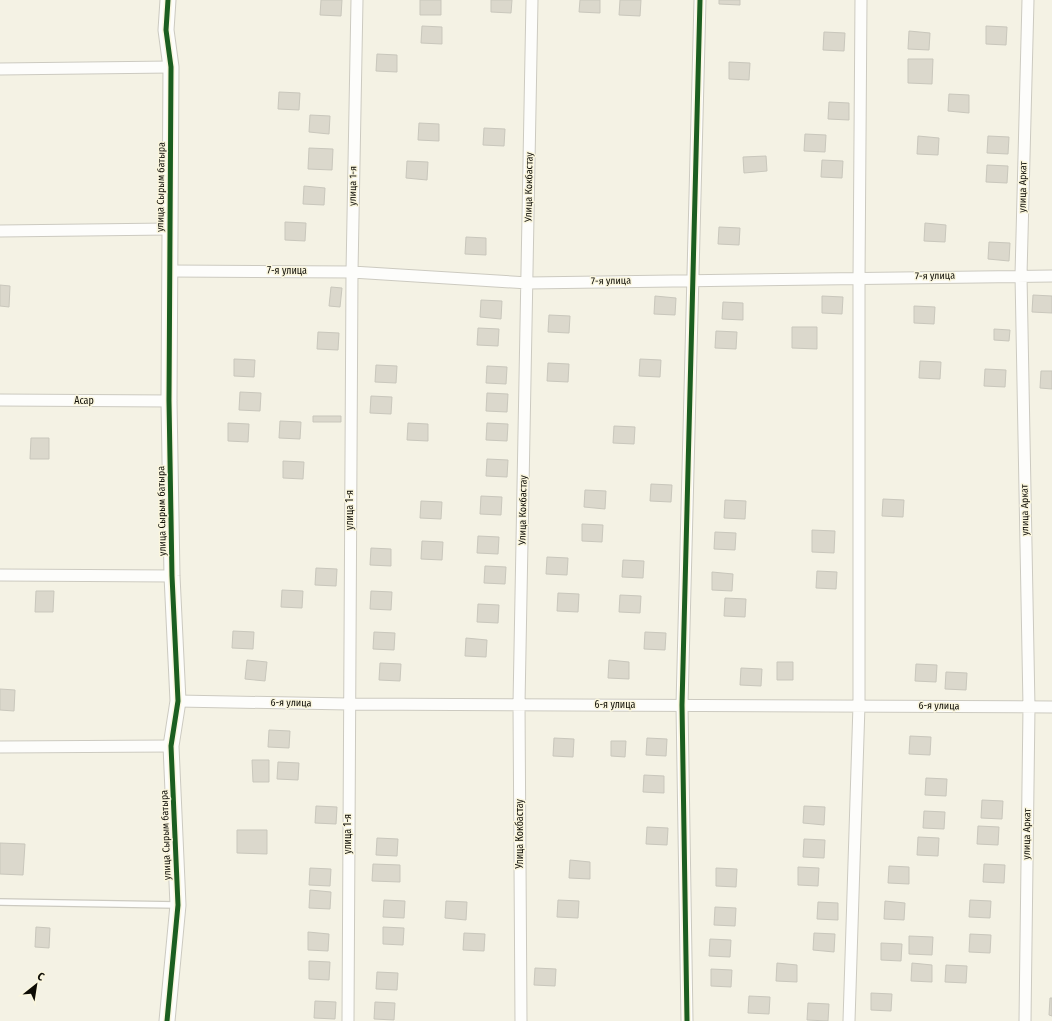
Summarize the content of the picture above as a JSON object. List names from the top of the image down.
{
  "streets": {
    "street": [
      "улица 1-я",
      "улица Сырым батыра",
      "Улица Кокбастау",
      "улица Аркат",
      "7-я улица",
      "Асар",
      "6-я улица"
    ]
  },
  "crossings": [
    ["улица 1-я", "7-я улица"],
    ["улица 1-я", "6-я улица"],
    ["улица Сырым батыра", "7-я улица"],
    ["улица Сырым батыра", "Асар"],
    ["улица Сырым батыра", "6-я улица"],
    ["Улица Кокбастау", "7-я улица"],
    ["Улица Кокбастау", "6-я улица"],
    ["улица Аркат", "7-я улица"],
    ["улица Аркат", "6-я улица"]
  ],
  "north": "top right"
}
